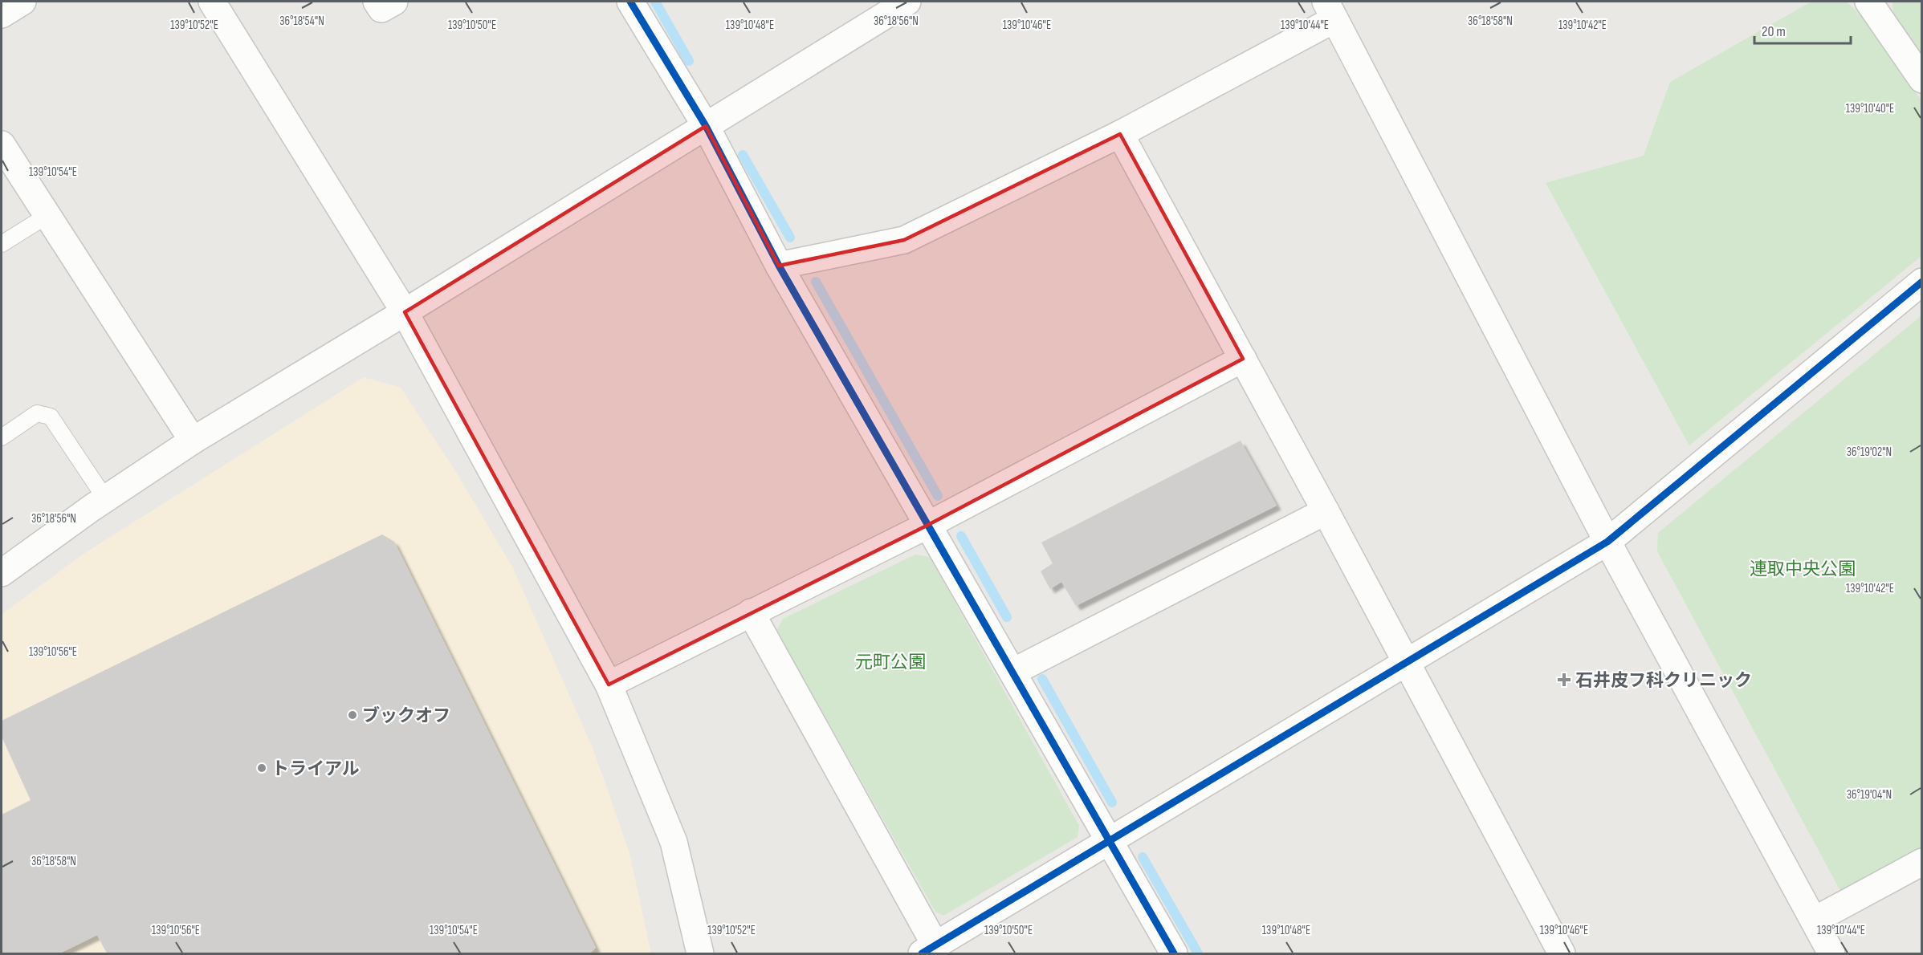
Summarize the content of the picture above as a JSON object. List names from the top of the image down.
{
  "parks": ["連取中央公園", "元町公園"],
  "places": {
    "health": ["石井皮フ科クリニック"],
    "other": ["ブックオフ", "トライアル"]
  },
  "scale_bar": "20 m",
  "coordinates": [
    "36°18'54\"N",
    "36°18'56\"N",
    "36°18'58\"N",
    "139°10'48\"E",
    "139°10'44\"E",
    "139°10'42\"E",
    "139°10'52\"E",
    "139°10'50\"E",
    "139°10'46\"E",
    "139°10'40\"E",
    "139°10'54\"E",
    "36°19'02\"N",
    "139°10'56\"E",
    "36°19'04\"N"
  ]
}
